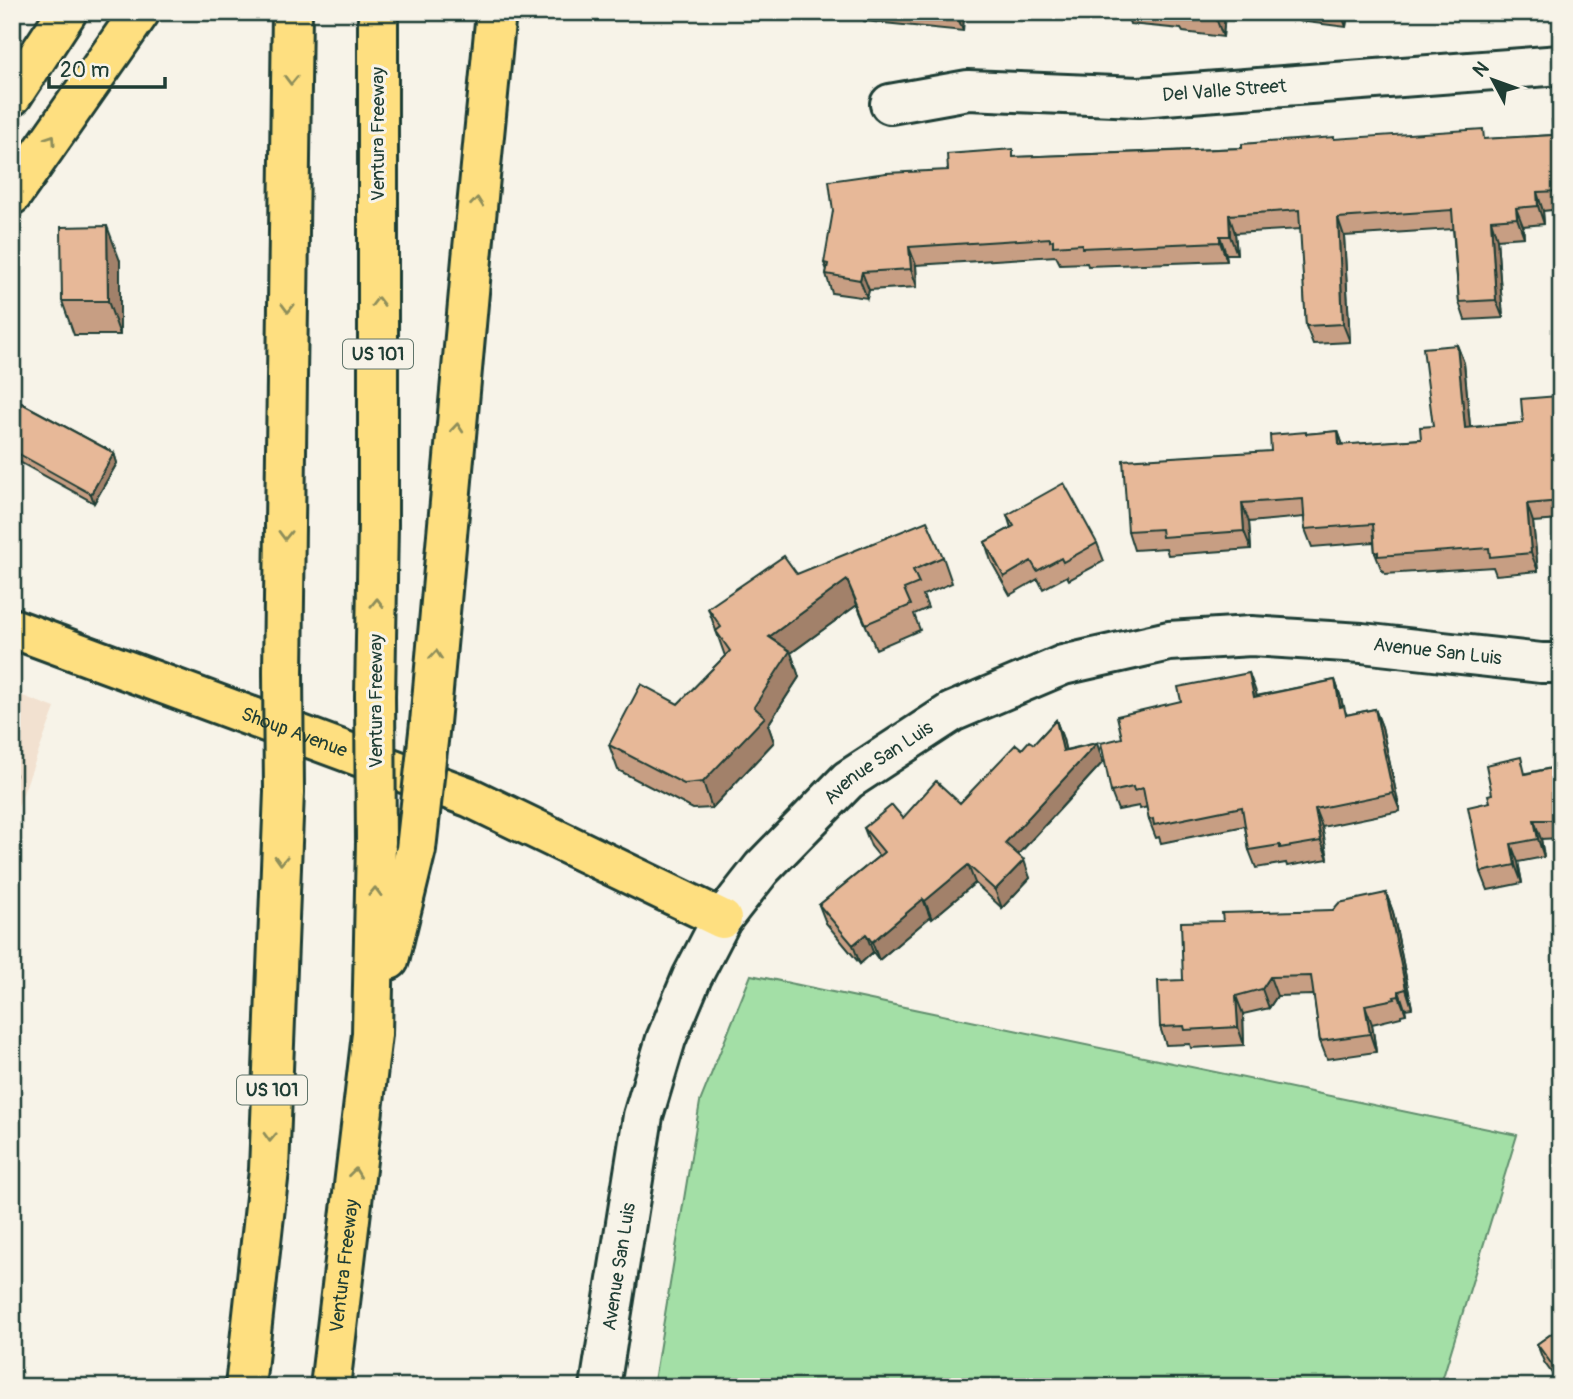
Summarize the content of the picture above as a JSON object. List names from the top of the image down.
{
  "streets": {
    "main road": ["Ventura Freeway", "US 101", "Shoup Avenue"],
    "street": ["Del Valle Street", "Avenue San Luis"]
  },
  "crossings": [
    ["Avenue San Luis", "Shoup Avenue"]
  ],
  "scale_bar": "20 m",
  "north": "top left"
}
